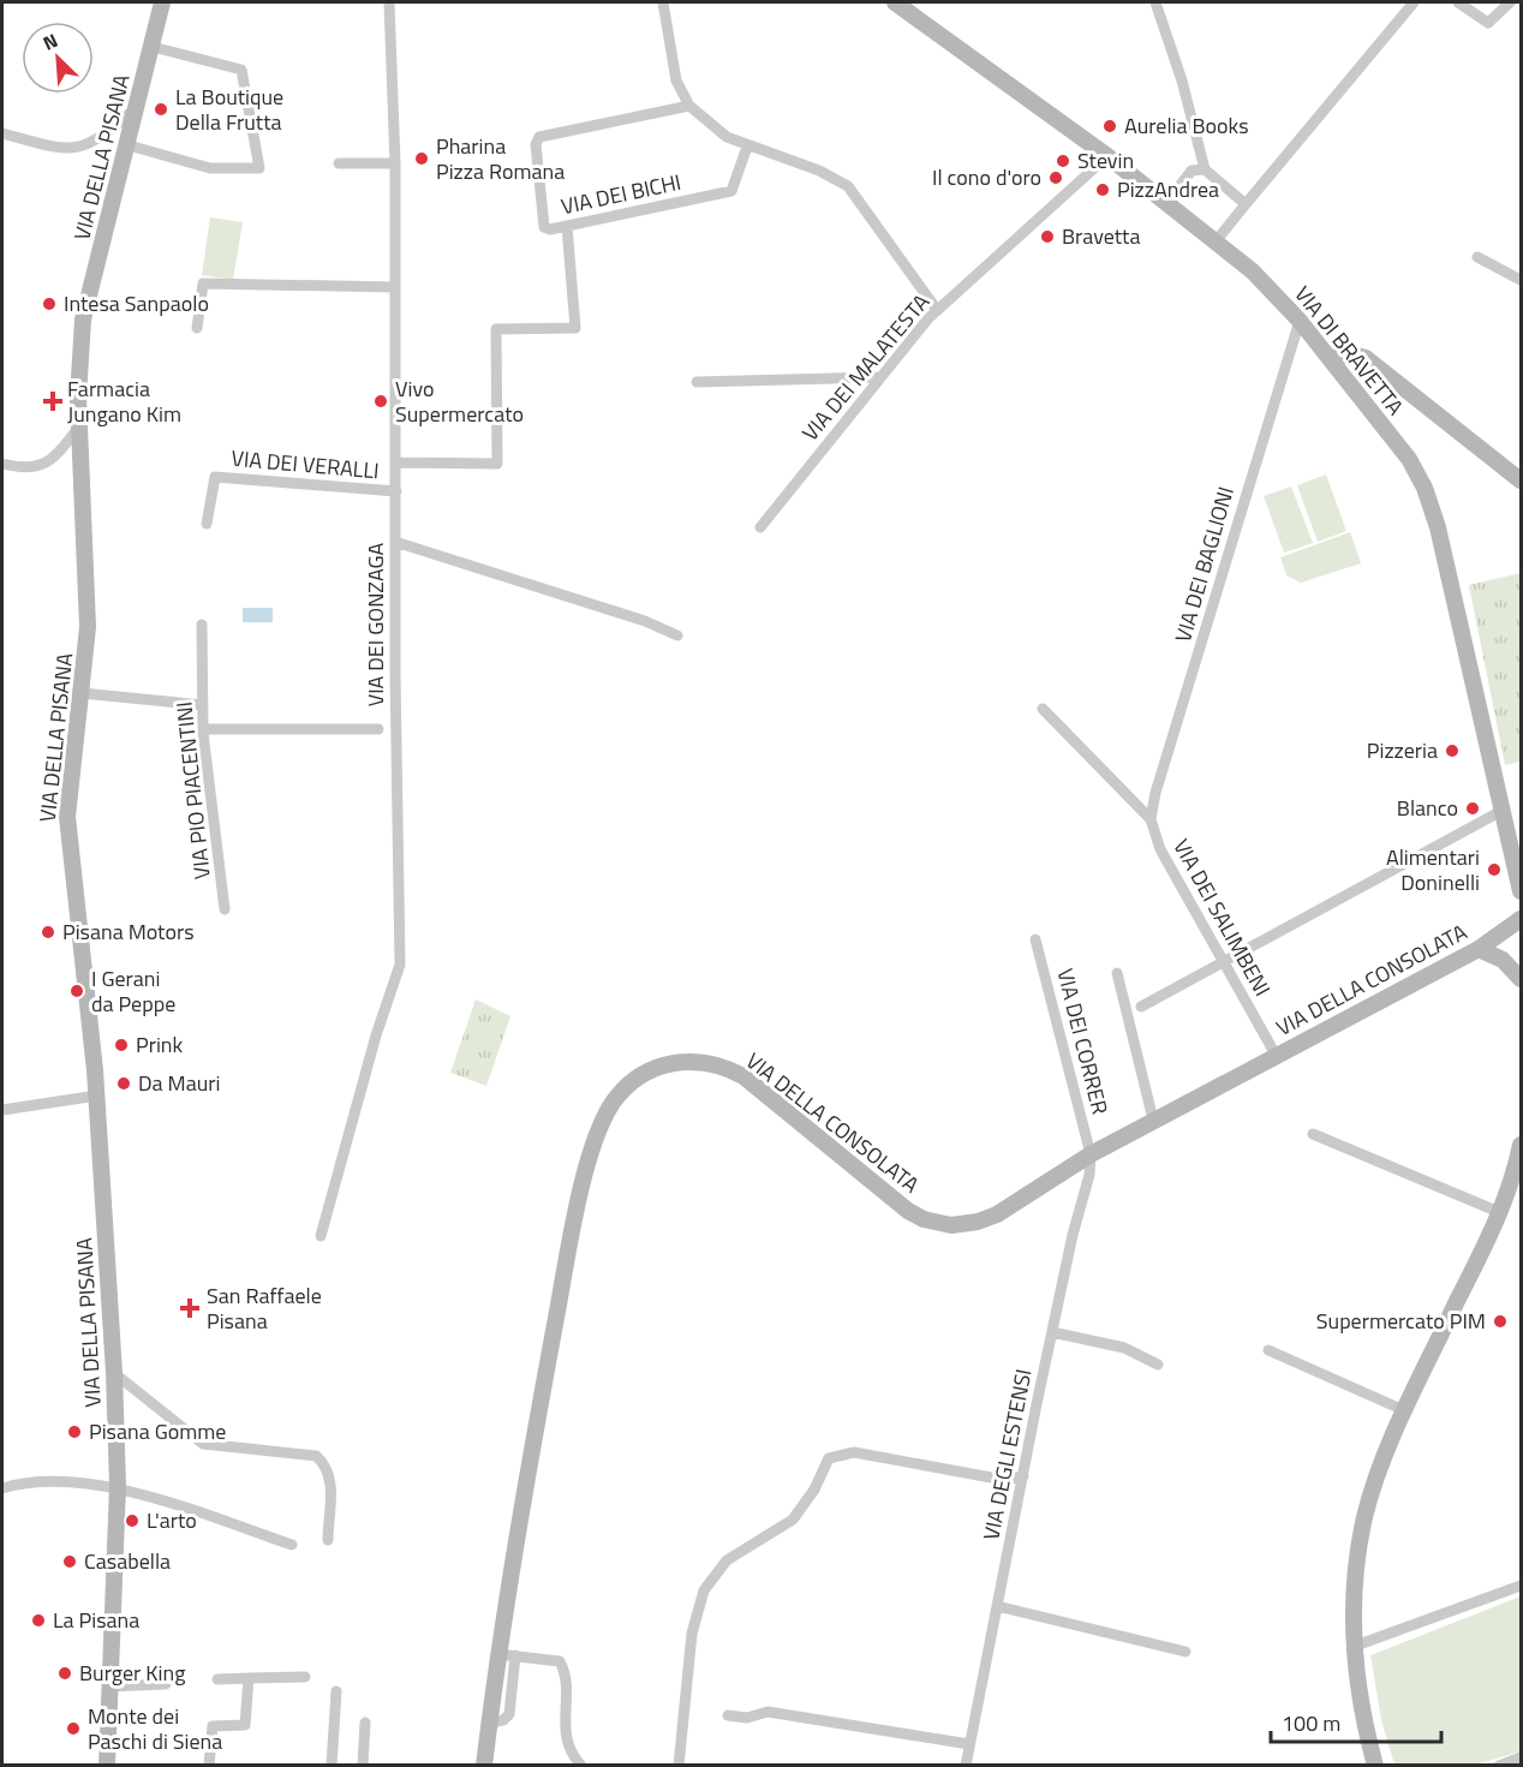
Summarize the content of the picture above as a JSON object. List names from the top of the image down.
{
  "streets": {
    "main road": ["VIA DELLA PISANA", "VIA DI BRAVETTA", "VIA DELLA CONSOLATA"],
    "street": [
      "VIA DEI BICHI",
      "VIA DEI MALATESTA",
      "VIA DEI VERALLI",
      "VIA DEI BAGLIONI",
      "VIA DEI GONZAGA",
      "VIA PIO PIACENTINI",
      "VIA DEI SALIMBENI",
      "VIA DEI CORRER",
      "VIA DEGLI ESTENSI"
    ]
  },
  "crossings": [
    ["VIA DI BRAVETTA", "VIA DEI MALATESTA"],
    ["VIA DI BRAVETTA", "VIA DEI BAGLIONI"],
    ["VIA DEI VERALLI", "VIA DEI GONZAGA"],
    ["VIA DEI BAGLIONI", "VIA DEI SALIMBENI"],
    ["VIA DEI SALIMBENI", "VIA DELLA CONSOLATA"],
    ["VIA DELLA CONSOLATA", "VIA DEI CORRER"],
    ["VIA DELLA CONSOLATA", "VIA DEGLI ESTENSI"],
    ["VIA DEI CORRER", "VIA DEGLI ESTENSI"]
  ],
  "places": {
    "other": [
      "La Boutique Della Frutta",
      "Aurelia Books",
      "Pharina Pizza Romana",
      "Stevin",
      "Il cono d'oro",
      "PizzAndrea",
      "Bravetta",
      "Intesa Sanpaolo",
      "Vivo Supermercato",
      "Pizzeria",
      "Blanco",
      "Alimentari Doninelli",
      "Pisana Motors",
      "I Gerani da Peppe",
      "Prink",
      "Da Mauri",
      "Supermercato PIM",
      "Pisana Gomme",
      "L'arto",
      "Casabella",
      "La Pisana",
      "Burger King",
      "Monte dei Paschi di Siena"
    ],
    "health": ["Farmacia Jungano Kim", "San Raffaele Pisana"]
  },
  "scale_bar": "100 m",
  "north": "top left"
}
